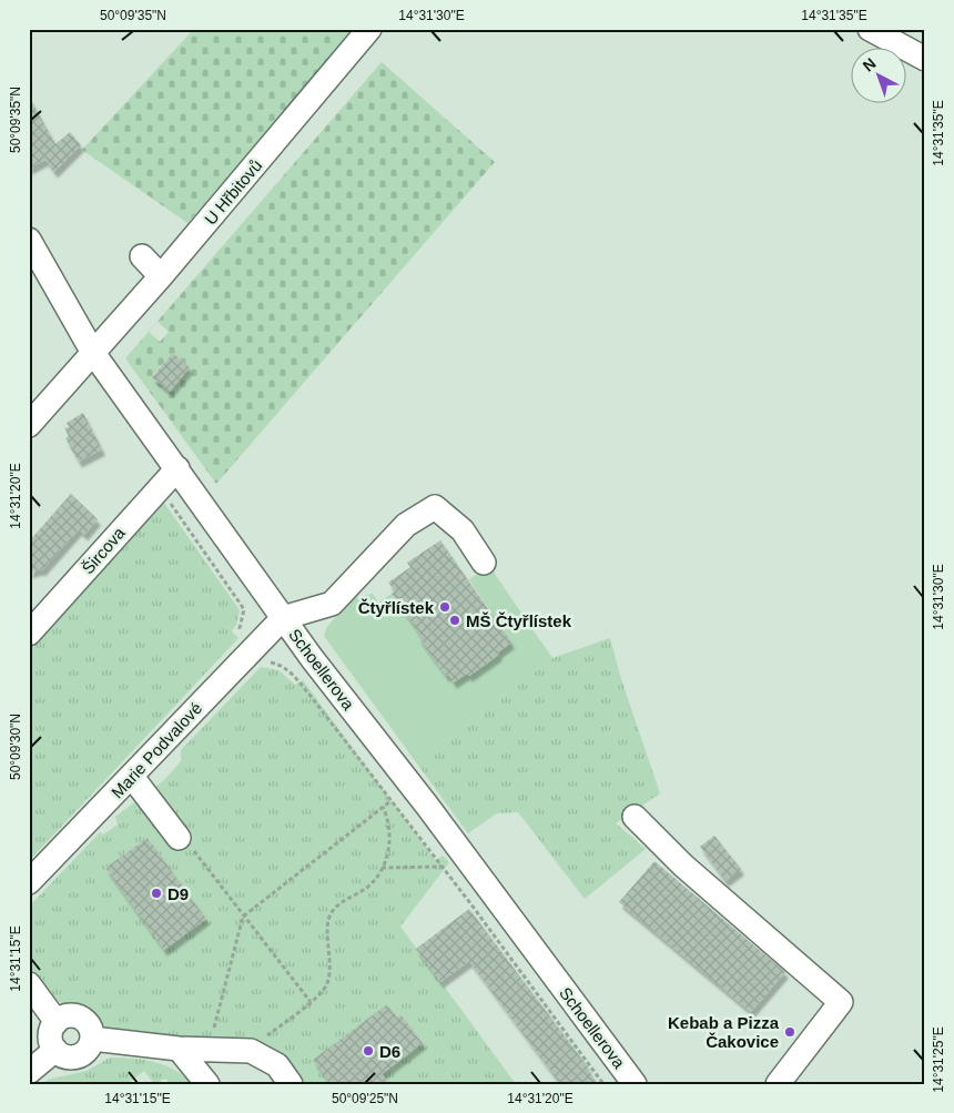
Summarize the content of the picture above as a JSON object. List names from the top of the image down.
{
  "streets": {
    "street": [
      "U Hřbitovů",
      "Šircova",
      "Schoellerova",
      "Marie Podvalové"
    ]
  },
  "crossings": [
    ["U Hřbitovů", "Schoellerova"],
    ["Šircova", "Schoellerova"],
    ["Schoellerova", "Marie Podvalové"]
  ],
  "places": [
    "Čtyřlístek",
    "MŠ Čtyřlístek",
    "D9",
    "Kebab a Pizza Čakovice",
    "D6"
  ],
  "north": "top left",
  "coordinates": [
    "50°09'35\"N",
    "14°31'30\"E",
    "14°31'35\"E",
    "14°31'20\"E",
    "50°09'30\"N",
    "14°31'15\"E",
    "14°31'25\"E",
    "50°09'25\"N"
  ]
}
